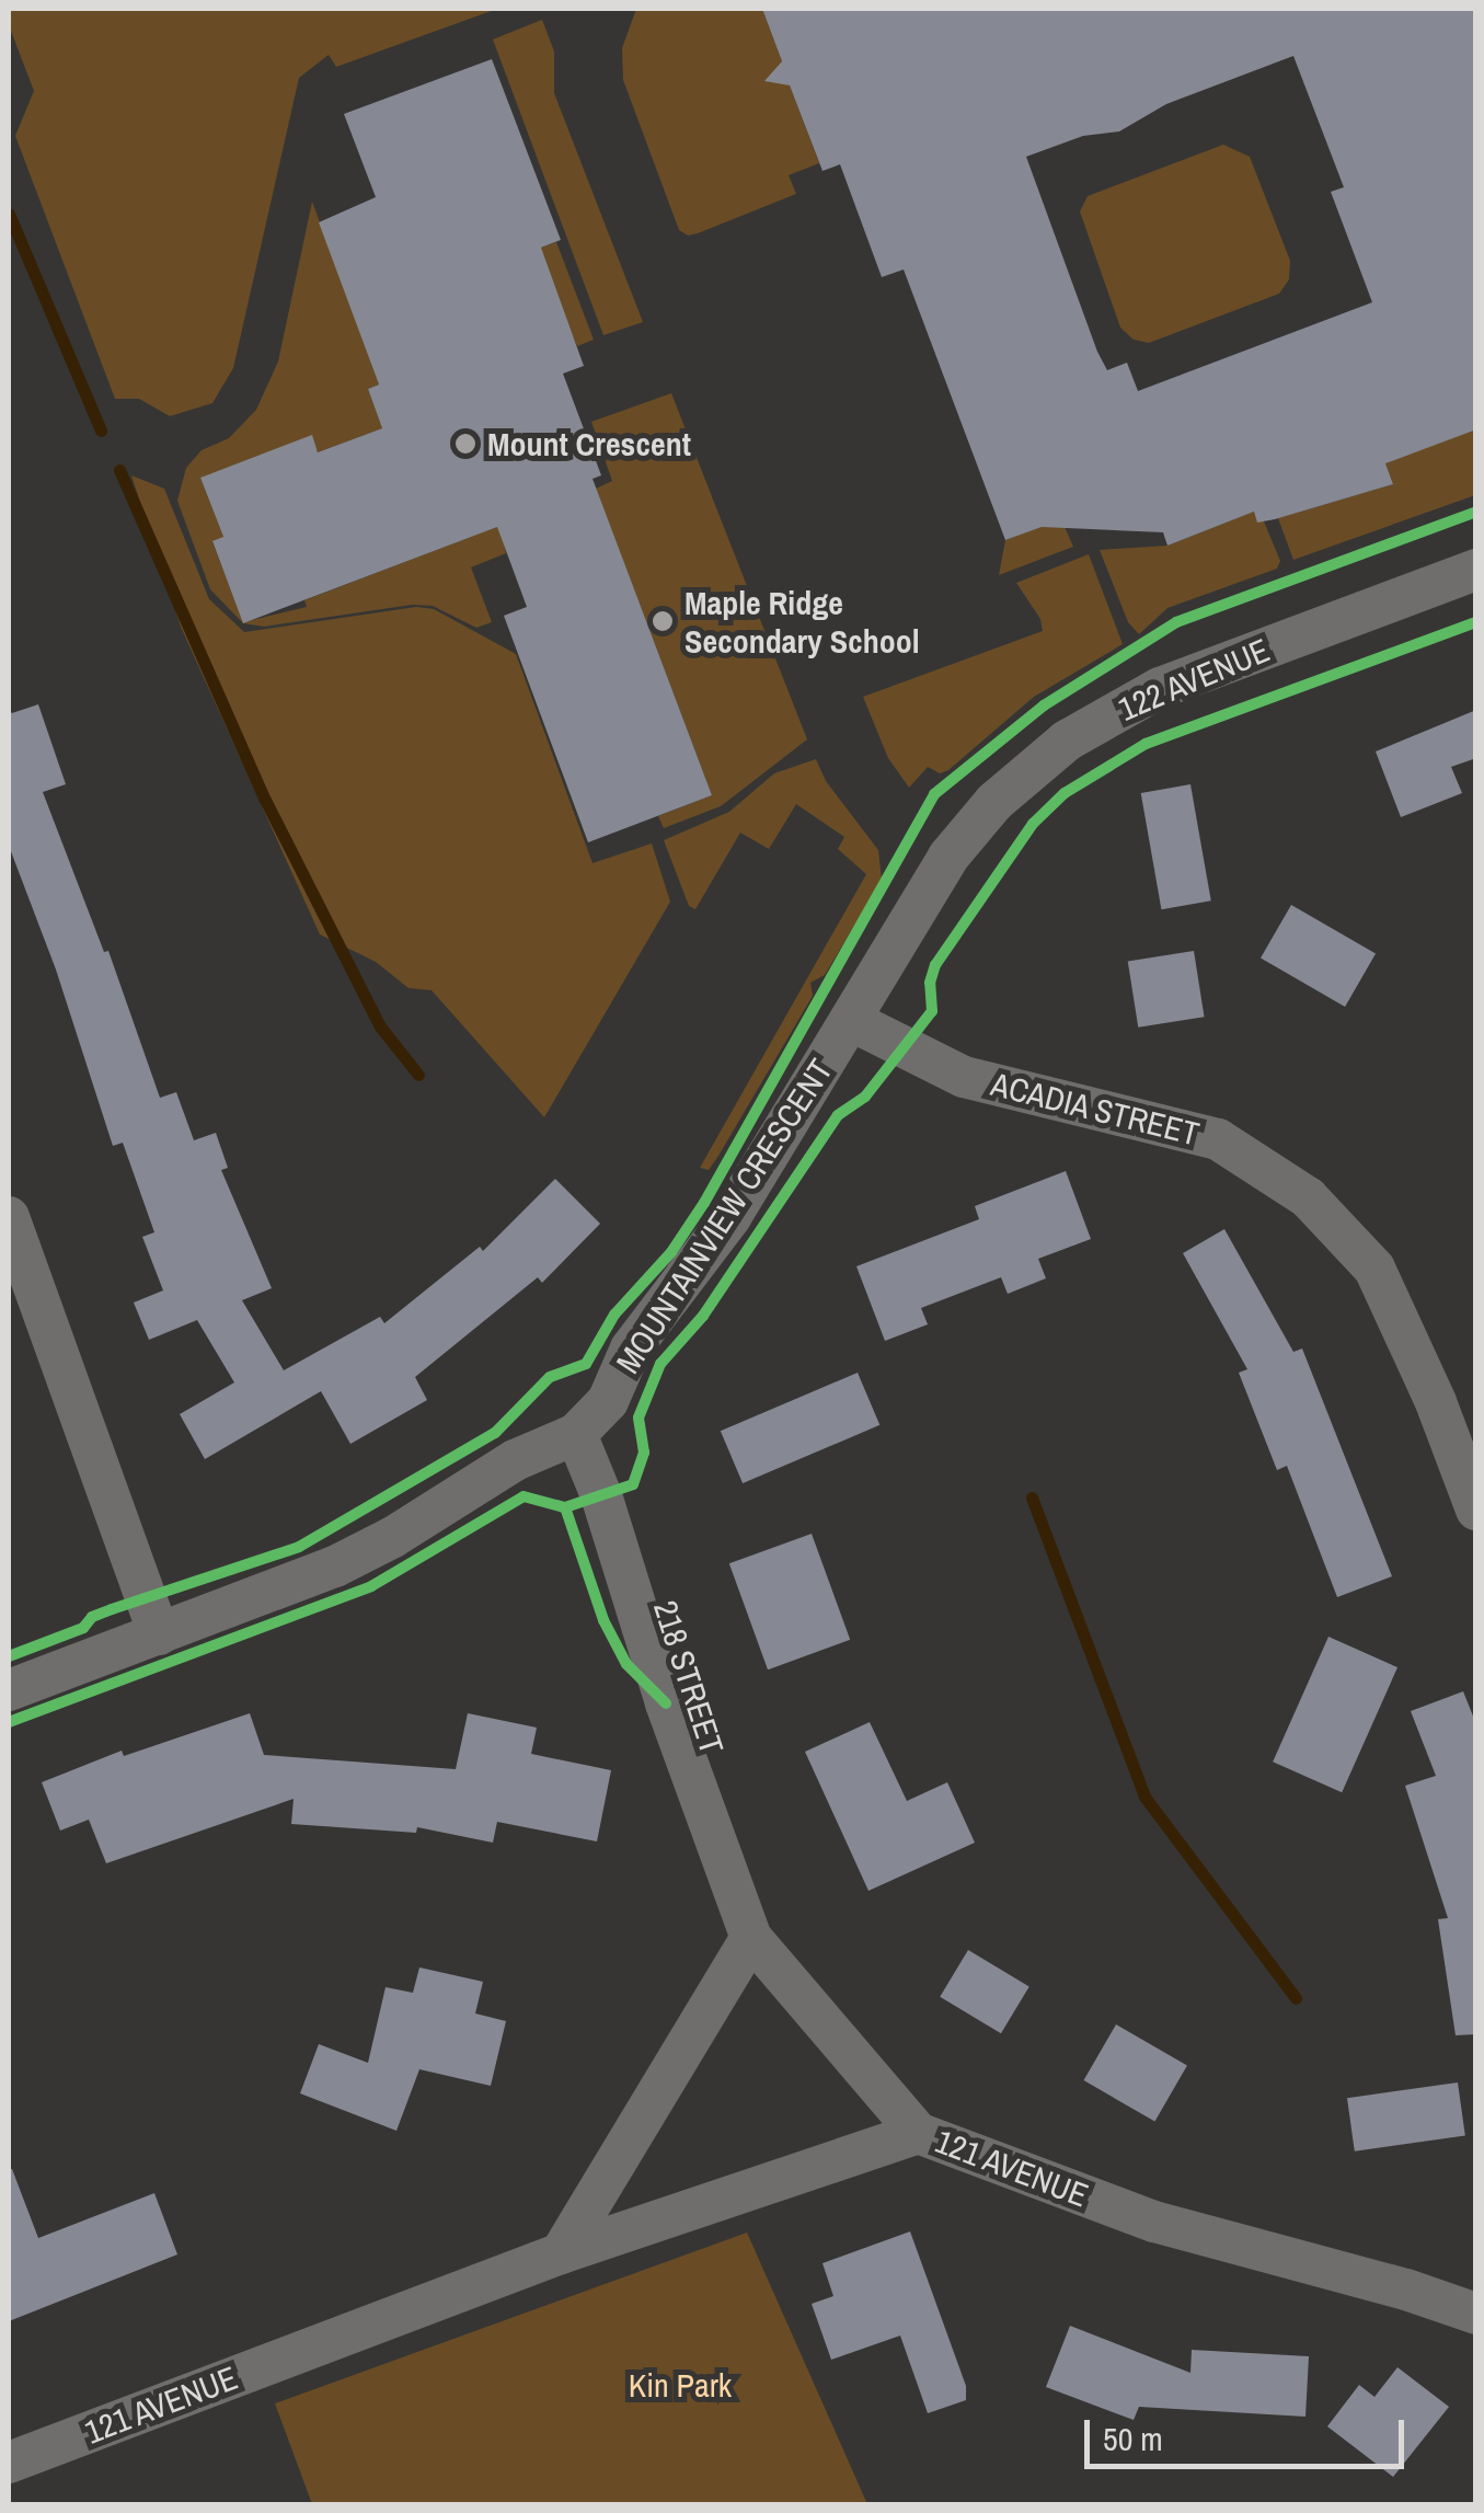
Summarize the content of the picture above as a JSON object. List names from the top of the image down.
{
  "streets": {
    "street": [
      "122 AVENUE",
      "ACADIA STREET",
      "MOUNTAINVIEW CRESCENT",
      "218 STREET",
      "121 AVENUE"
    ]
  },
  "crossings": [
    ["122 AVENUE", "ACADIA STREET"],
    ["122 AVENUE", "MOUNTAINVIEW CRESCENT"],
    ["ACADIA STREET", "MOUNTAINVIEW CRESCENT"],
    ["MOUNTAINVIEW CRESCENT", "218 STREET"],
    ["218 STREET", "121 AVENUE"]
  ],
  "parks": ["Kin Park"],
  "places": ["Mount Crescent", "Maple Ridge Secondary School"],
  "scale_bar": "50 m"
}
